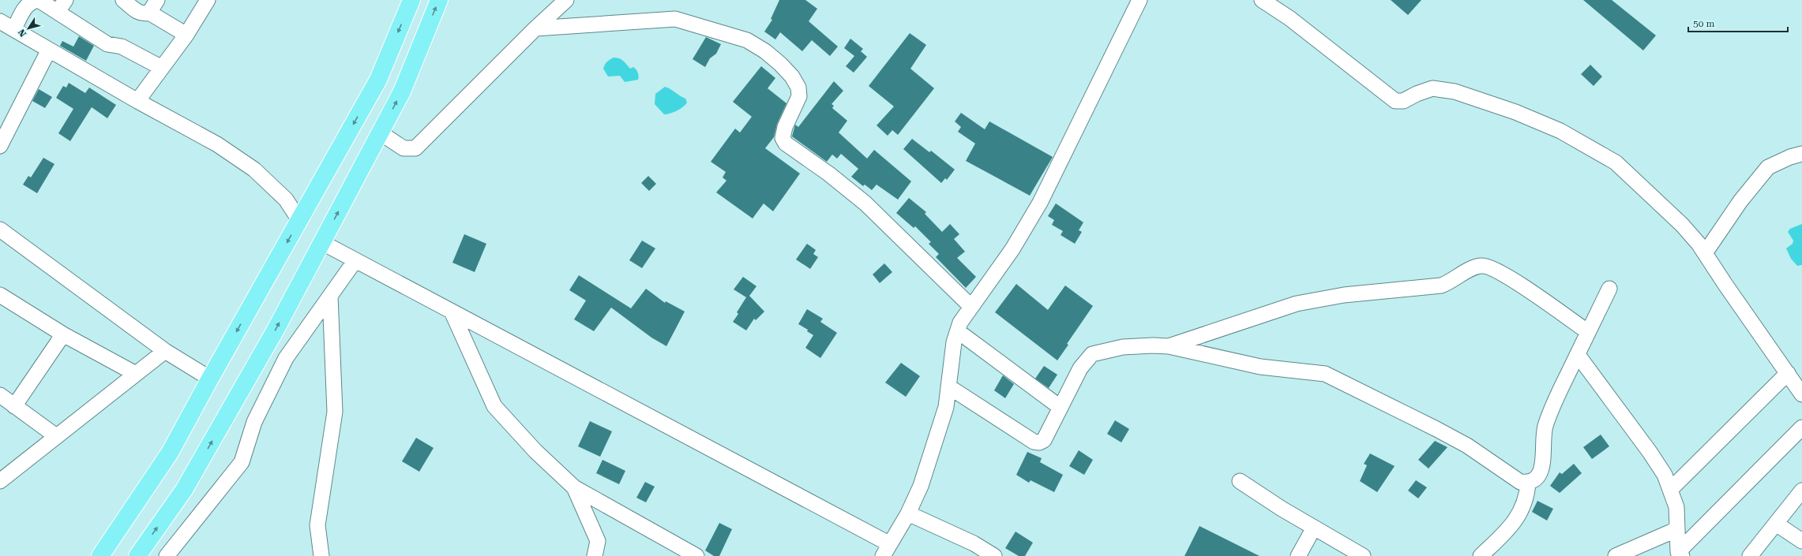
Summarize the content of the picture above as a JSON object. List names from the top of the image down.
{
  "scale_bar": "50 m",
  "north": "bottom left"
}
